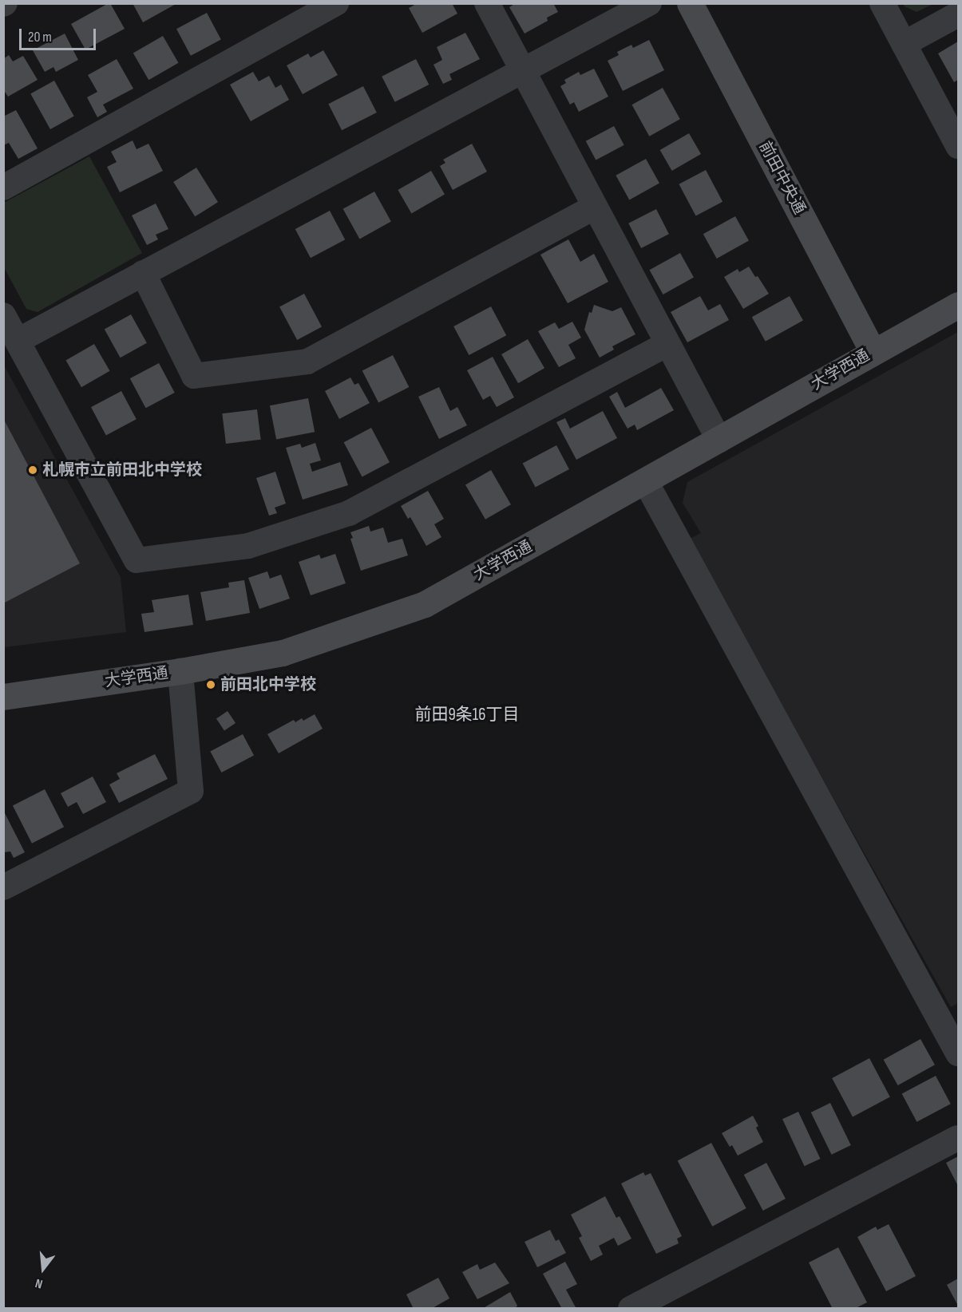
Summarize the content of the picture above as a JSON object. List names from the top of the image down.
{
  "streets": {
    "street": ["前田中央通", "大学西通"]
  },
  "crossings": [
    ["前田中央通", "大学西通"]
  ],
  "districts": ["前田9条16丁目"],
  "places": ["札幌市立前田北中学校", "前田北中学校"],
  "scale_bar": "20 m",
  "north": "bottom"
}
